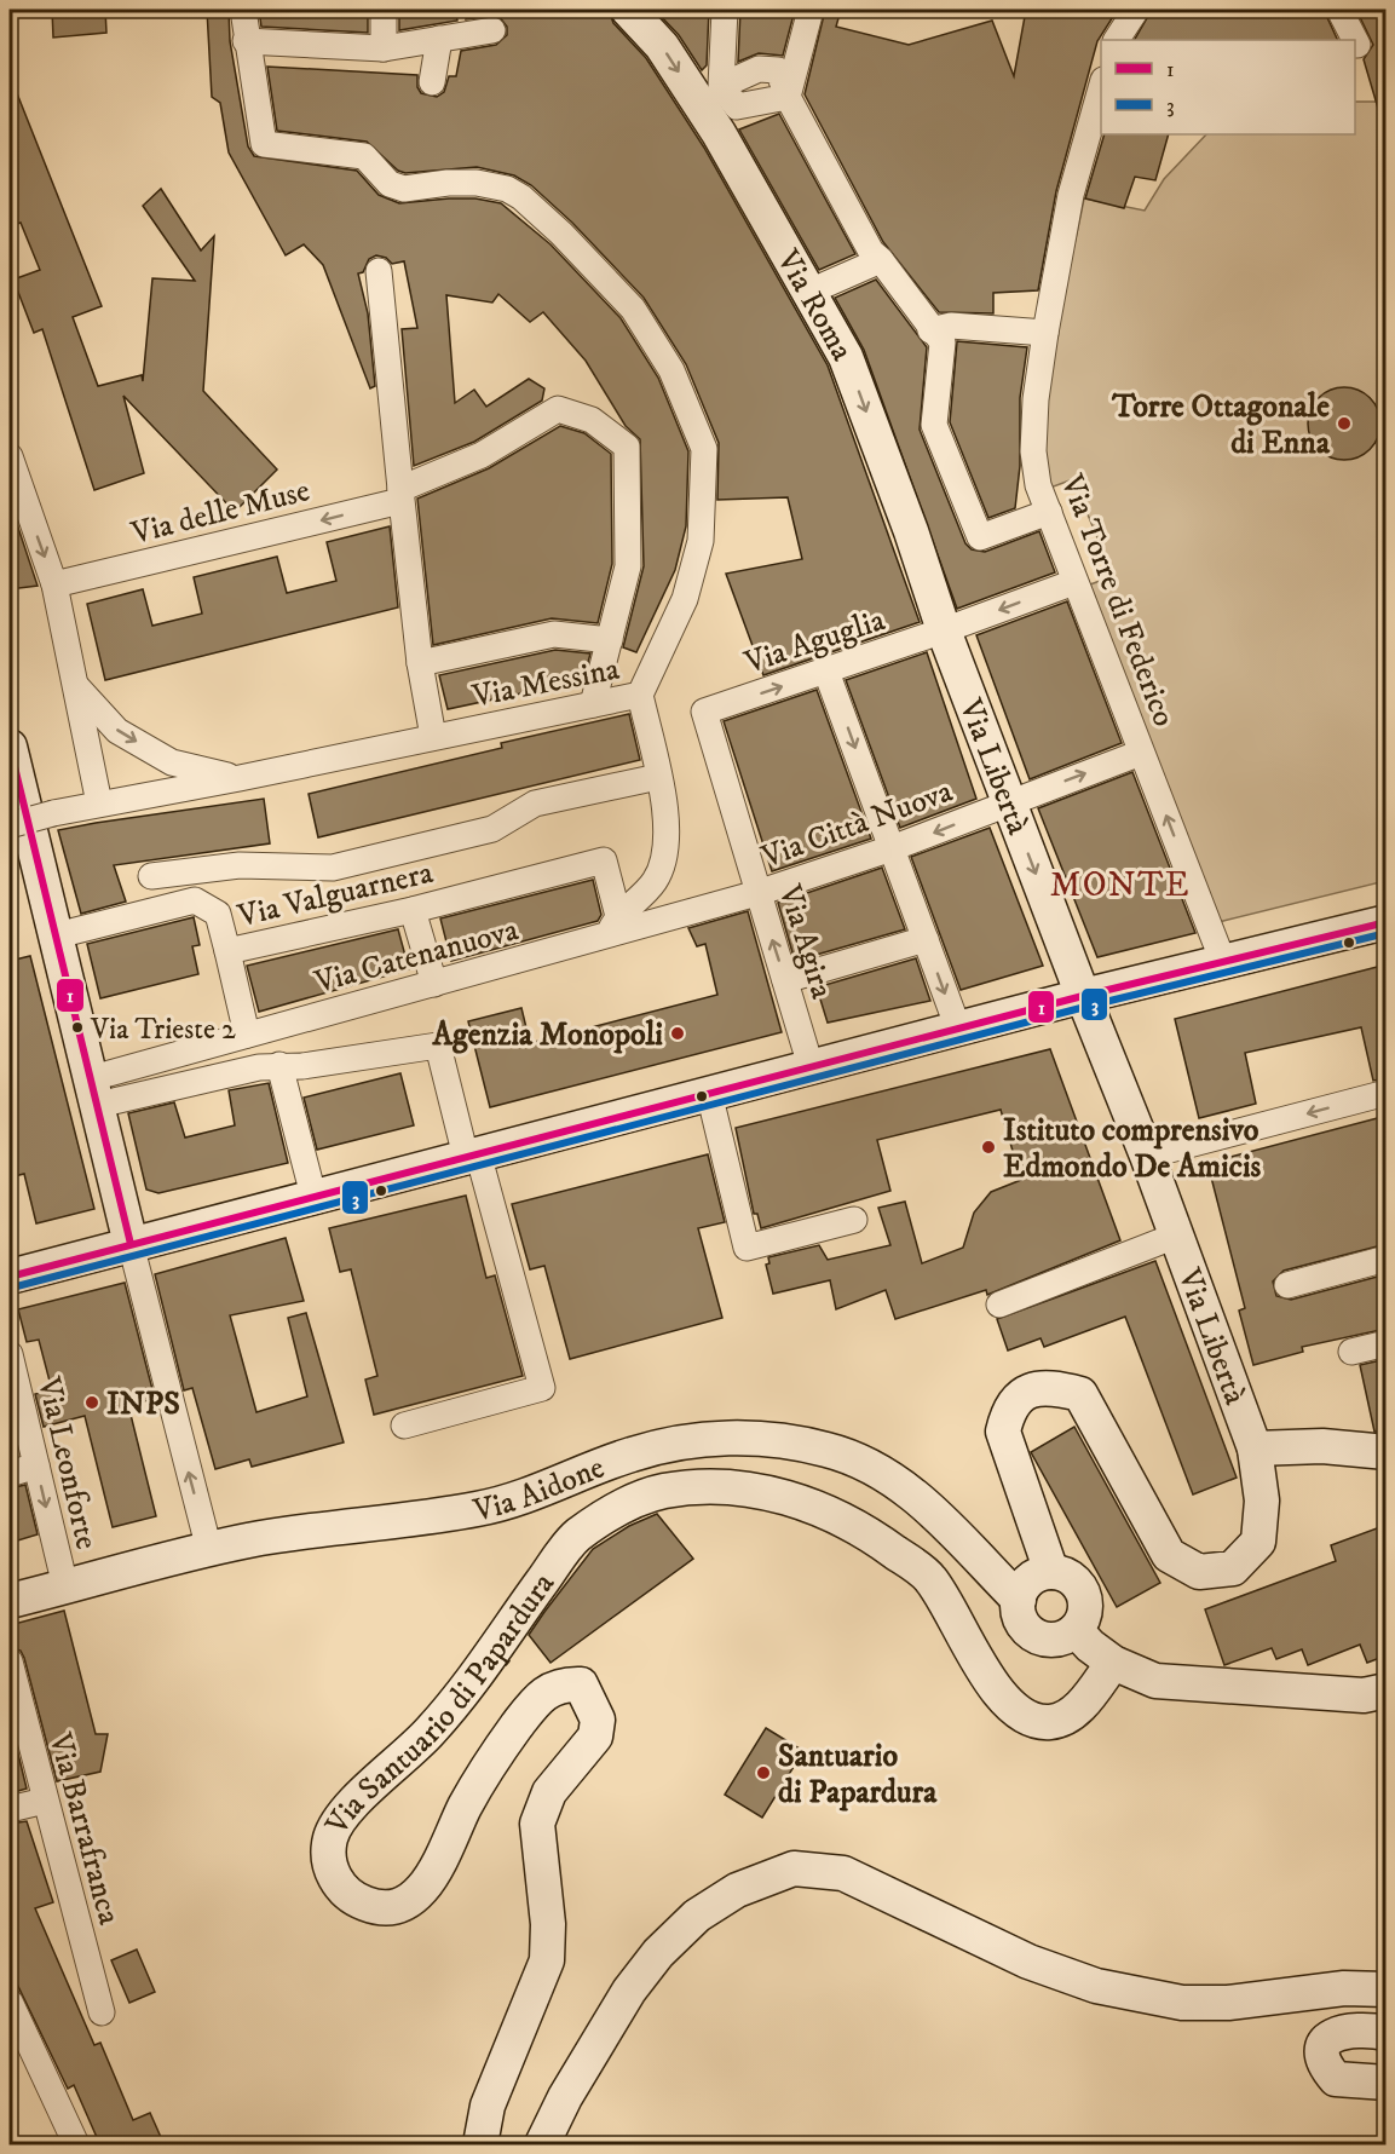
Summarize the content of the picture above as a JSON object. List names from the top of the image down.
{
  "streets": {
    "street": [
      "Via Roma",
      "Via delle Muse",
      "Via Torre di Federico",
      "Via Aguglia",
      "Via Messina",
      "Via Libertà",
      "Via Città Nuova",
      "Via Valguarnera",
      "Via Agira",
      "Via Catenanuova",
      "Via Leonforte",
      "Via Aidone",
      "Via Santuario di Papardura",
      "Via Barrafranca"
    ]
  },
  "crossings": [
    ["Via Roma", "Via Aguglia"],
    ["Via Roma", "Via Libertà"],
    ["Via delle Muse", "Via Messina"],
    ["Via Torre di Federico", "Via Aguglia"],
    ["Via Torre di Federico", "Via Città Nuova"],
    ["Via Aguglia", "Via Libertà"],
    ["Via Aguglia", "Via Agira"],
    ["Via Libertà", "Via Città Nuova"],
    ["Via Libertà", "Via Aidone"],
    ["Via Città Nuova", "Via Agira"],
    ["Via Città Nuova", "Via Catenanuova"],
    ["Via Valguarnera", "Via Catenanuova"],
    ["Via Agira", "Via Catenanuova"],
    ["Via Leonforte", "Via Aidone"]
  ],
  "one_way": ["Via delle Muse"],
  "districts": ["MONTE"],
  "places": [
    "Torre Ottagonale di Enna",
    "Via Trieste 2",
    "Agenzia Monopoli",
    "Istituto comprensivo Edmondo De Amicis",
    "INPS",
    "Santuario di Papardura"
  ],
  "lines": ["transit line 1", "transit line 3"],
  "legend": ["1", "3"]
}
